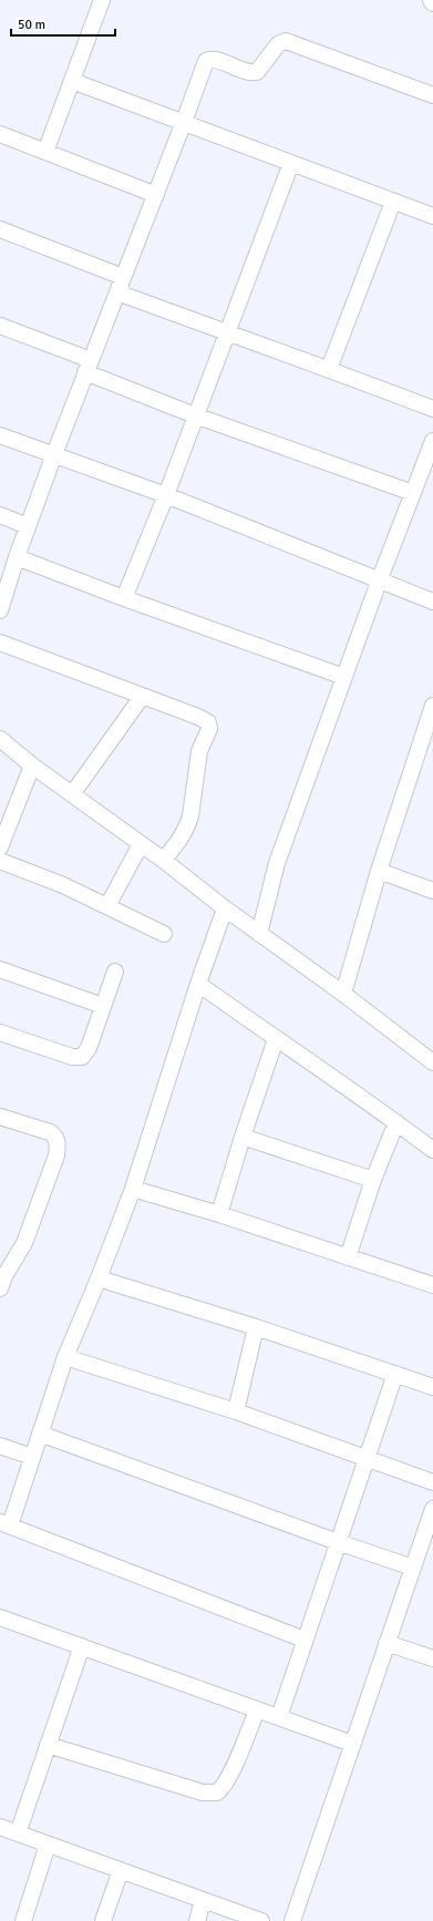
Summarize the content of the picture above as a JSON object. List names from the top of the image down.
{
  "scale_bar": "50 m"
}
